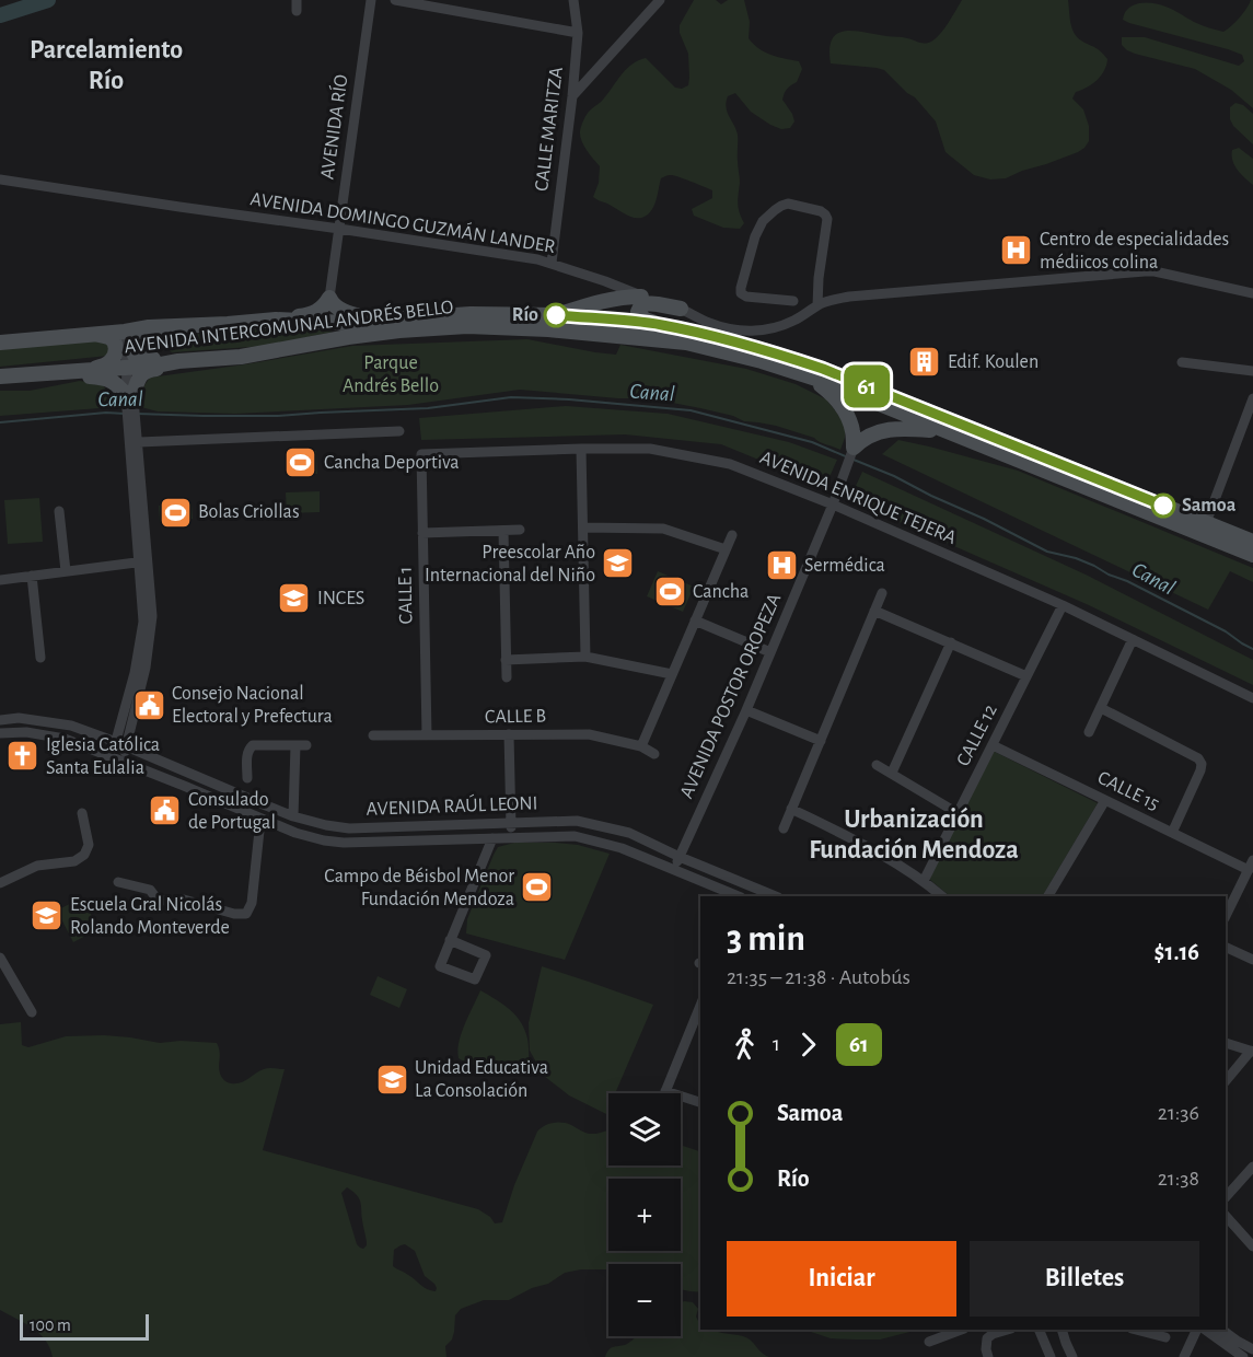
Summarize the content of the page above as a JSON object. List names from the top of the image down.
{
  "streets": {
    "main road": ["AVENIDA INTERCOMUNAL ANDRÉS BELLO"],
    "street": [
      "AVENIDA RÍO",
      "CALLE MARITZA",
      "AVENIDA DOMINGO GUZMÁN LANDER",
      "AVENIDA ENRIQUE TEJERA",
      "CALLE 1",
      "AVENIDA POSTOR OROPEZA",
      "CALLE B",
      "CALLE 12",
      "CALLE 15",
      "AVENIDA RAÚL LEONI"
    ]
  },
  "crossings": [
    ["AVENIDA RÍO", "AVENIDA DOMINGO GUZMÁN LANDER"],
    ["CALLE MARITZA", "AVENIDA DOMINGO GUZMÁN LANDER"],
    ["AVENIDA ENRIQUE TEJERA", "CALLE 1"],
    ["AVENIDA ENRIQUE TEJERA", "AVENIDA POSTOR OROPEZA"],
    ["AVENIDA ENRIQUE TEJERA", "CALLE 12"],
    ["CALLE 1", "CALLE B"],
    ["AVENIDA POSTOR OROPEZA", "AVENIDA RAÚL LEONI"],
    ["CALLE 12", "CALLE 15"]
  ],
  "districts": ["Parcelamiento Río", "Urbanización Fundación Mendoza"],
  "water": ["Canal"],
  "parks": ["Parque Andrés Bello"],
  "places": {
    "hospital": ["Centro de especialidades médiicos colina", "Sermédica"],
    "other": ["Río", "Samoa"],
    "building": ["Edif. Koulen"],
    "sports": [
      "Cancha Deportiva",
      "Bolas Criollas",
      "Cancha",
      "Campo de Béisbol Menor Fundación Mendoza"
    ],
    "school or university": [
      "Preescolar Año Internacional del Niño",
      "INCES",
      "Escuela Gral Nicolás Rolando Monteverde",
      "Unidad Educativa La Consolación"
    ],
    "public building": ["Consejo Nacional Electoral y Prefectura", "Consulado de Portugal"],
    "church": ["Iglesia Católica Santa Eulalia"]
  },
  "lines": ["bus line 61"],
  "scale_bar": "100 m",
  "page": {
    "on_map": "61",
    "heading": ["3 min", "21:35 – 21:38 · Autobús", "$1.16"],
    "legs": ["1", "61"],
    "list": [
      {
        "name": "Samoa",
        "value": "21:36"
      },
      {
        "name": "Río",
        "value": "21:38"
      }
    ],
    "map_buttons": ["+", "−"],
    "buttons": ["Iniciar", "Billetes"],
    "scale": "100 m"
  }
}
